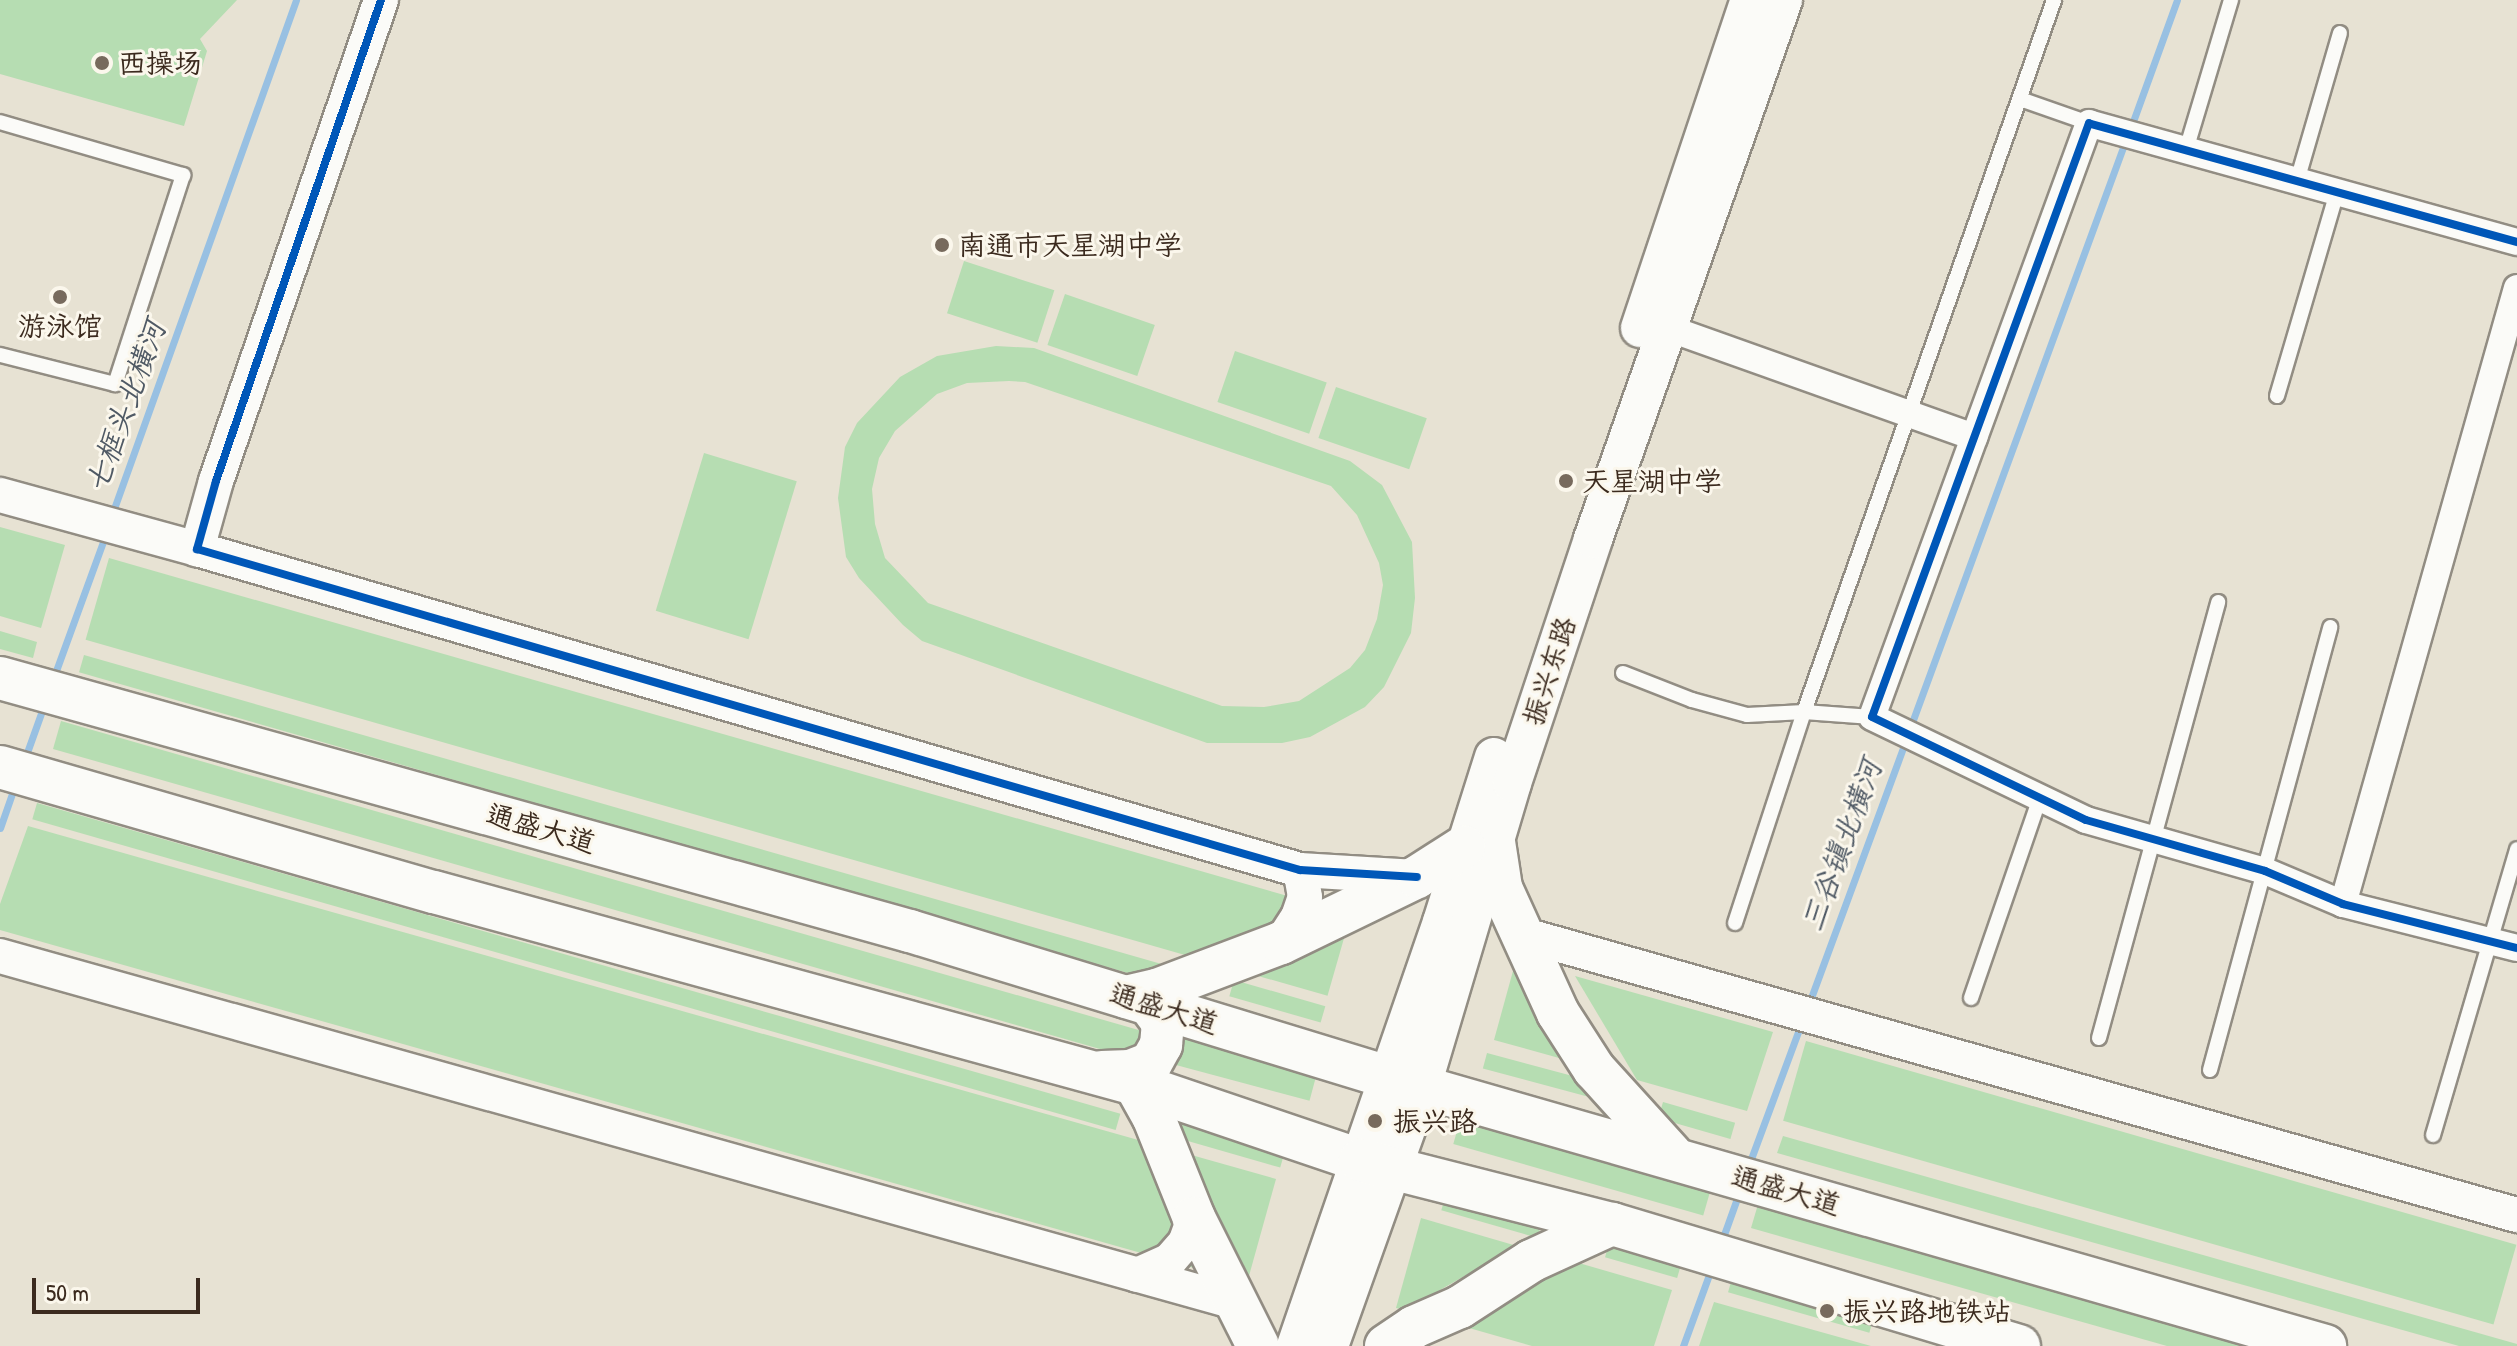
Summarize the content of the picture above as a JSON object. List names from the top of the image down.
{
  "streets": {
    "main road": ["振兴东路", "通盛大道"]
  },
  "crossings": [
    ["振兴东路", "通盛大道"]
  ],
  "water": ["七框头北横河", "三谷镇北横河"],
  "places": [
    "西操场",
    "南通市天星湖中学",
    "游泳馆",
    "天星湖中学",
    "振兴路",
    "振兴路地铁站"
  ],
  "scale_bar": "50 m"
}
